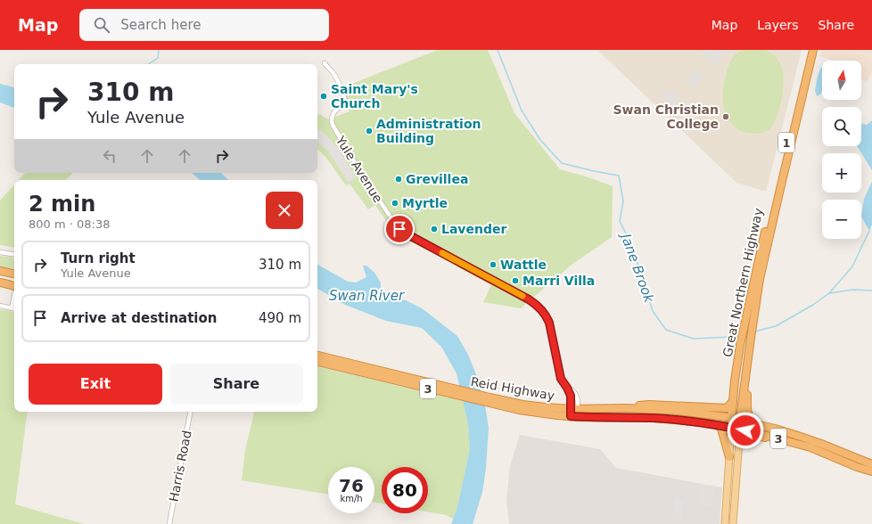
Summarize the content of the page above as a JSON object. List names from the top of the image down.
{
  "streets": {
    "highway": [
      "1",
      "Great Northern Highway",
      "3",
      "Reid Highway"
    ],
    "street": ["Yule Avenue", "Harris Road"]
  },
  "crossings": [
    ["Yule Avenue", "Reid Highway"],
    ["Great Northern Highway", "3"],
    ["Great Northern Highway", "Reid Highway"],
    ["3", "Reid Highway"]
  ],
  "water": ["Jane Brook", "Swan River"],
  "places": [
    "Saint Mary's Church",
    "Swan Christian College",
    "Administration Building",
    "Grevillea",
    "Myrtle",
    "Lavender",
    "Wattle",
    "Marri Villa"
  ],
  "north": "top",
  "page": {
    "header": "Map",
    "search": "Search here",
    "nav": ["Map", "Layers", "Share"],
    "map_buttons": ["+", "−"],
    "turn": ["310 m", "Yule Avenue"],
    "heading": ["2 min", "800 m · 08:38"],
    "list": [
      {
        "name": "Turn right",
        "note": "Yule Avenue",
        "value": "310 m"
      },
      {
        "name": "Arrive at destination",
        "value": "490 m"
      }
    ],
    "buttons": ["Exit", "Share"],
    "speed": "76 km/h",
    "limit": "80"
  }
}
